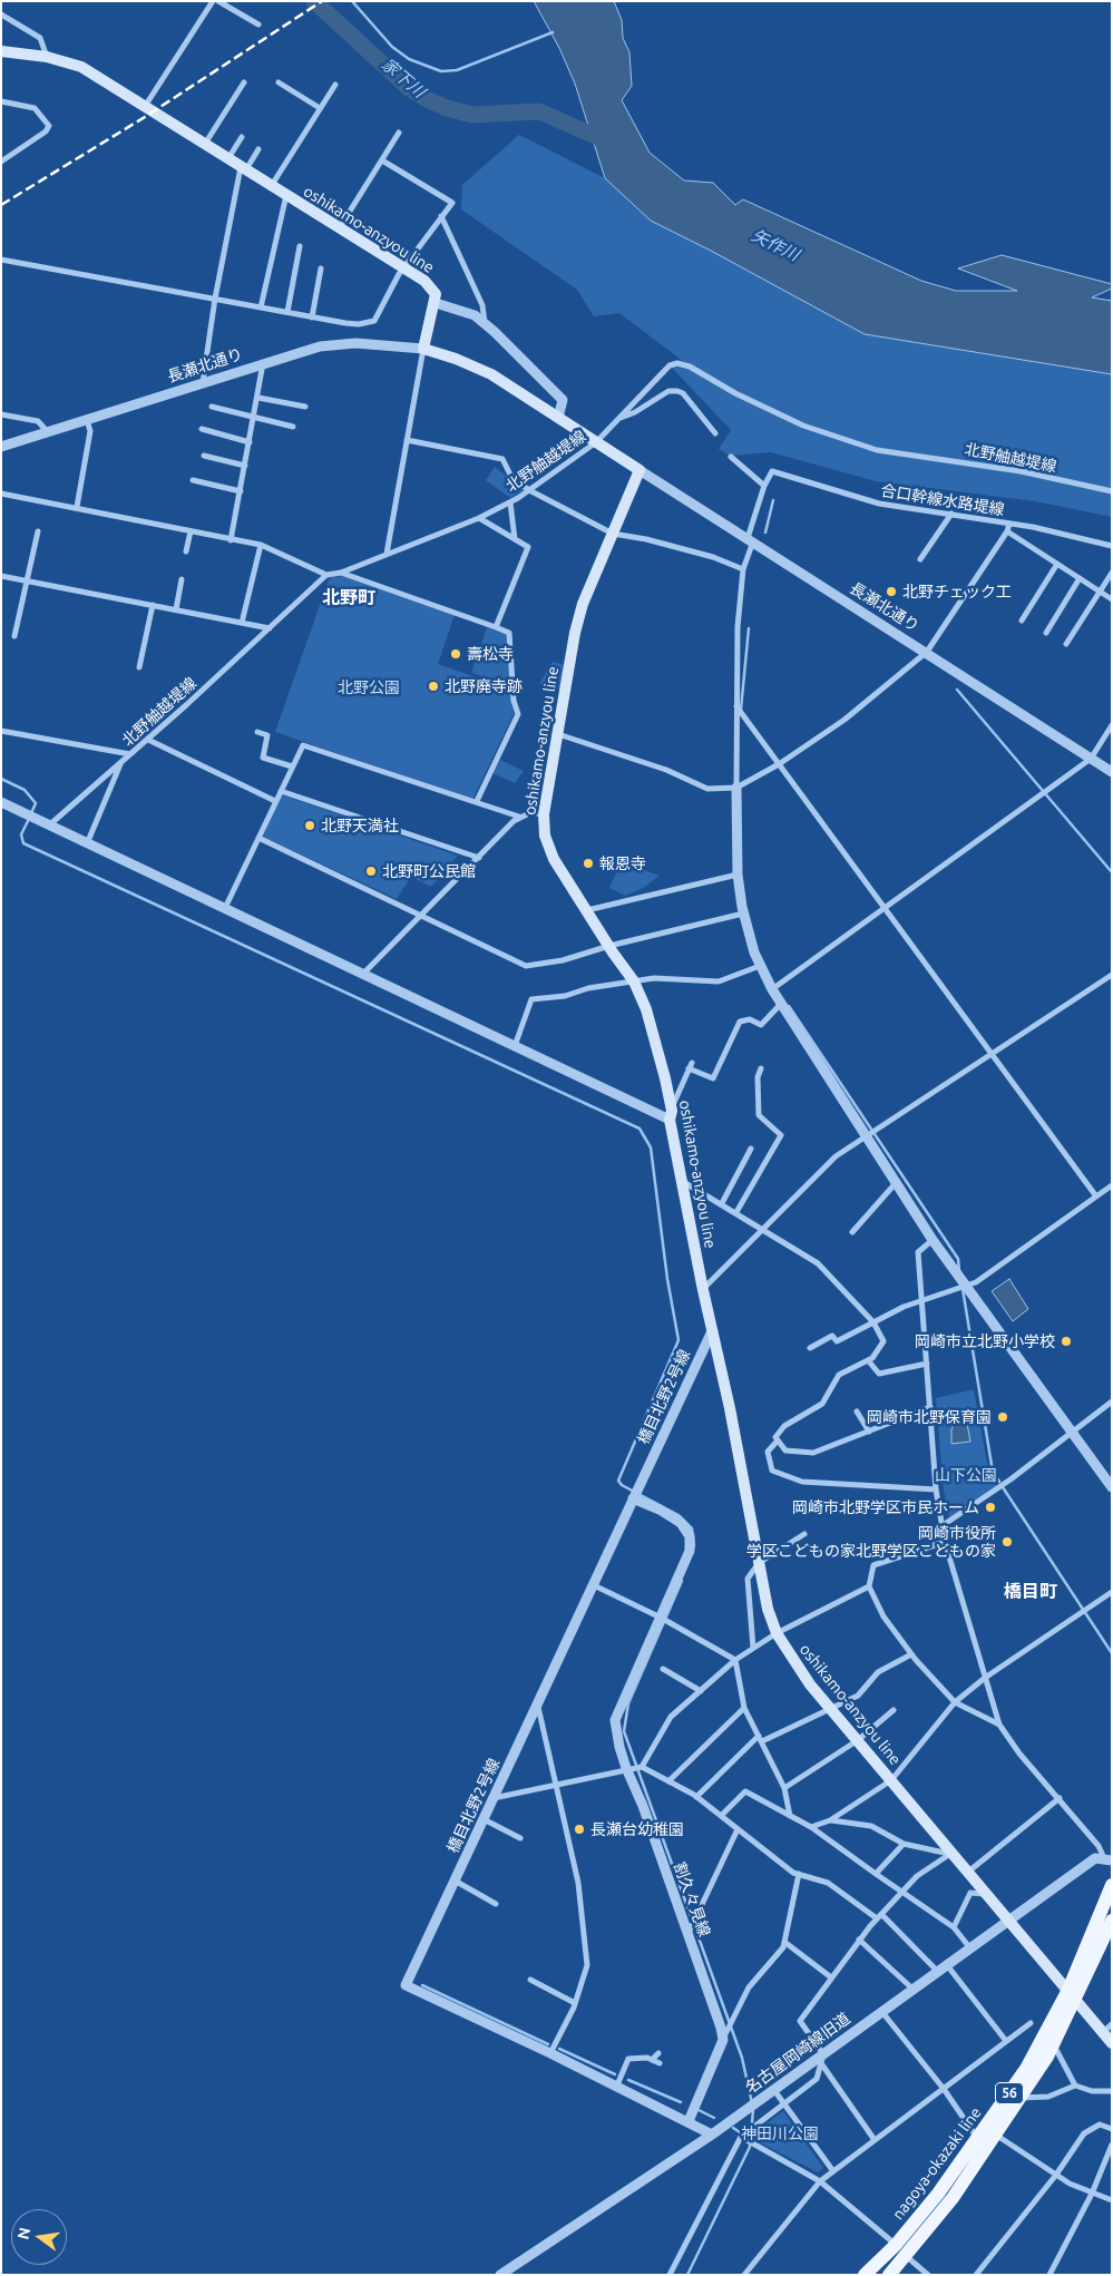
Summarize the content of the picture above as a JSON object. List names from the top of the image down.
{
  "streets": {
    "main road": ["oshikamo-anzyou line", "56", "nagoya-okazaki line"],
    "street": [
      "長瀬北通り",
      "北野舳越堤線",
      "合口幹線水路堤線",
      "橋目北野2号線",
      "割久々見線",
      "名古屋岡崎線旧道"
    ]
  },
  "crossings": [
    ["oshikamo-anzyou line", "長瀬北通り"],
    ["oshikamo-anzyou line", "橋目北野2号線"],
    ["oshikamo-anzyou line", "名古屋岡崎線旧道"],
    ["oshikamo-anzyou line", "nagoya-okazaki line"],
    ["橋目北野2号線", "割久々見線"],
    ["橋目北野2号線", "名古屋岡崎線旧道"]
  ],
  "districts": ["北野町", "橋目町"],
  "water": ["家下川", "矢作川"],
  "parks": ["北野公園", "山下公園", "神田川公園"],
  "places": [
    "北野チェック工",
    "壽松寺",
    "北野廃寺跡",
    "北野天満社",
    "報恩寺",
    "北野町公民館",
    "岡崎市立北野小学校",
    "岡崎市北野保育園",
    "岡崎市北野学区市民ホーム",
    "岡崎市役所 学区こどもの家北野学区こどもの家",
    "長瀬台幼稚園"
  ],
  "north": "left"
}
